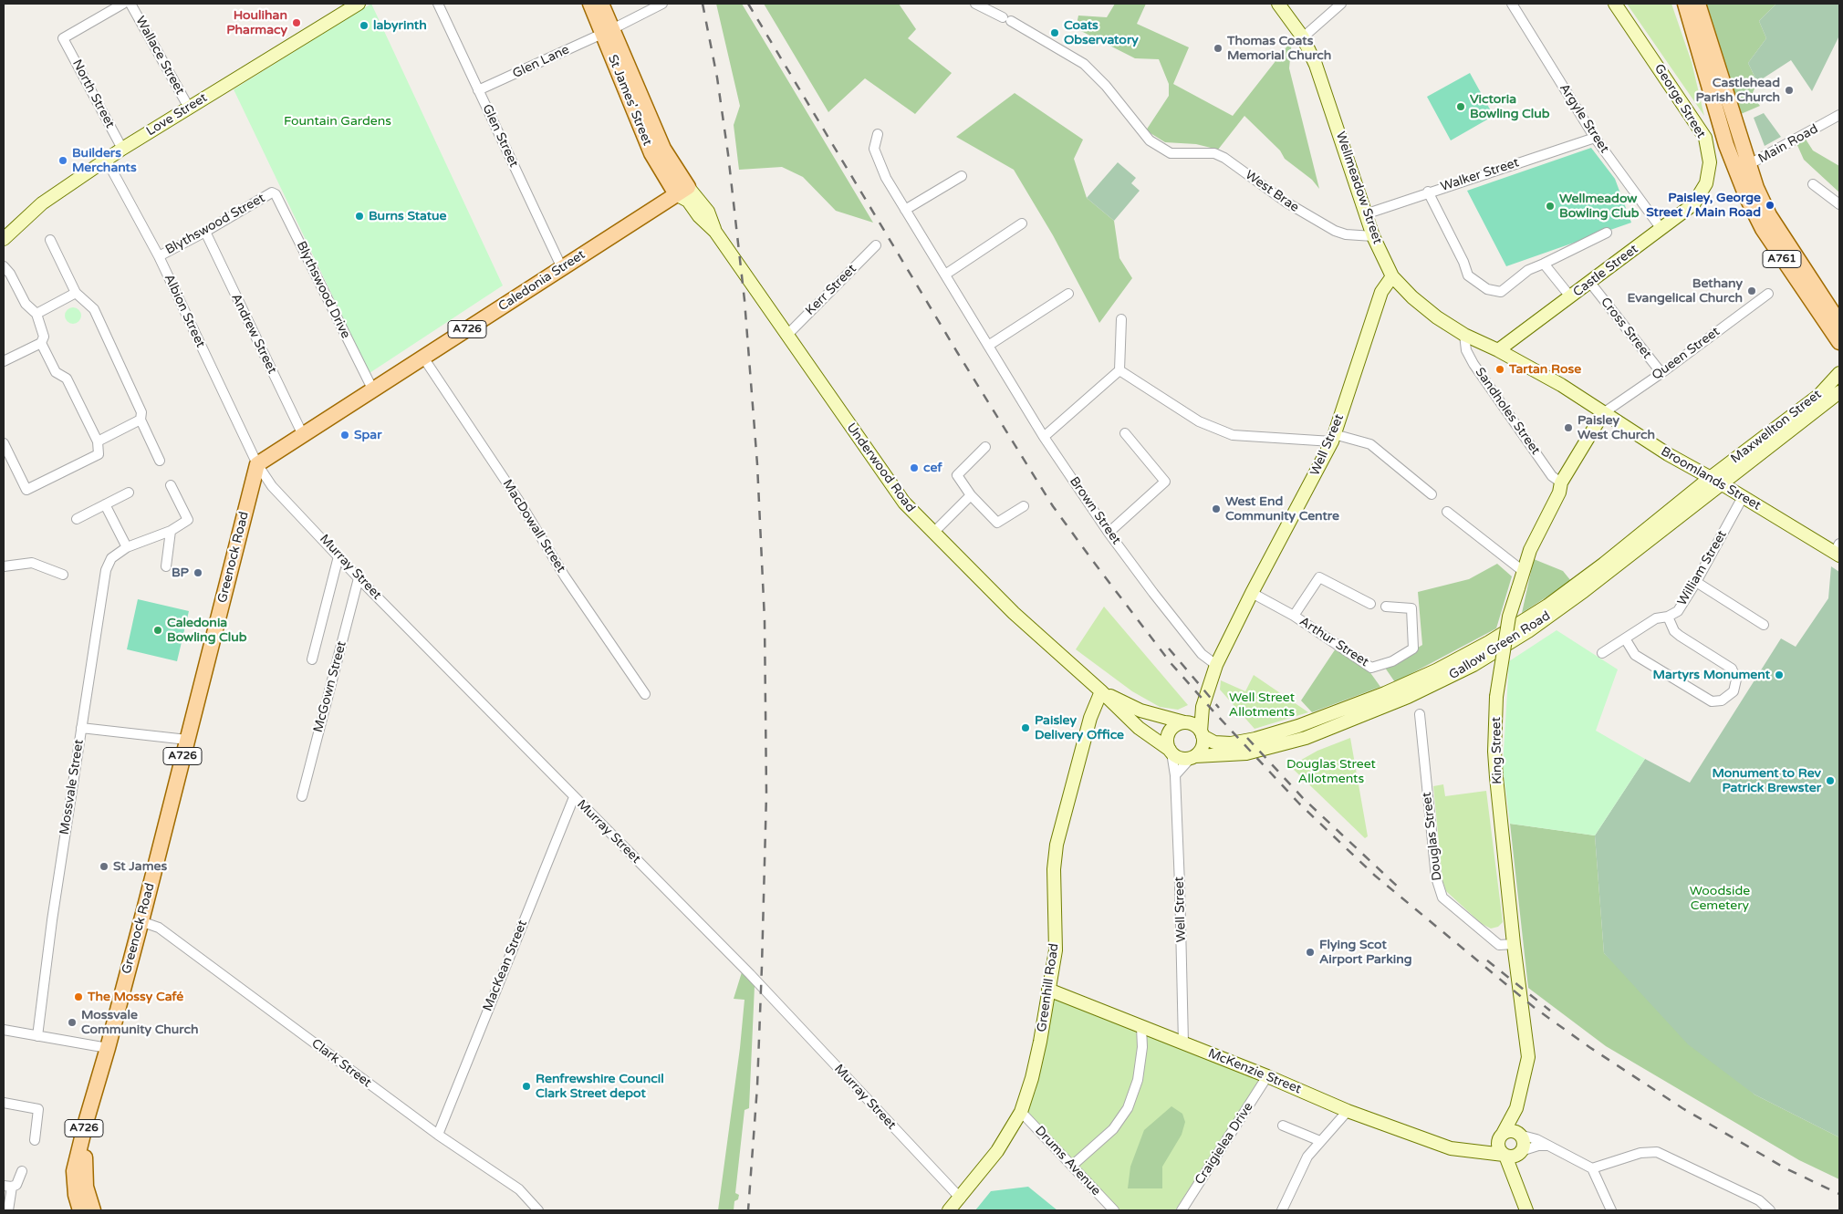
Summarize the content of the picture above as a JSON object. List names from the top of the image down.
{
  "streets": {
    "main road": [
      "St James' Street",
      "A761",
      "Caledonia Street",
      "A726",
      "Greenock Road"
    ],
    "street": [
      "Wallace Street",
      "Glen Lane",
      "North Street",
      "George Street",
      "Love Street",
      "Argyle Street",
      "Glen Street",
      "Main Road",
      "Walker Street",
      "Wellmeadow Street",
      "West Brae",
      "Blythswood Street",
      "Castle Street",
      "Blythswood Drive",
      "Kerr Street",
      "Albion Street",
      "Cross Street",
      "Andrew Street",
      "Queen Street",
      "Sandholes Street",
      "Maxwellton Street",
      "Well Street",
      "Underwood Road",
      "Broomlands Street",
      "Brown Street",
      "MacDowall Street",
      "Murray Street",
      "William Street",
      "Arthur Street",
      "Gallow Green Road",
      "McGown Street",
      "King Street",
      "Mossvale Street",
      "Douglas Street",
      "MacKean Street",
      "Greenhill Road",
      "Clark Street",
      "McKenzie Street",
      "Craigielea Drive",
      "Drums Avenue"
    ]
  },
  "crossings": [
    ["Wallace Street", "Love Street"],
    ["Glen Lane", "St James' Street"],
    ["Glen Lane", "Glen Street"],
    ["North Street", "Love Street"],
    ["St James' Street", "Caledonia Street"],
    ["St James' Street", "Underwood Road"],
    ["George Street", "Castle Street"],
    ["Love Street", "Albion Street"],
    ["Argyle Street", "Walker Street"],
    ["Argyle Street", "Castle Street"],
    ["Glen Street", "Caledonia Street"],
    ["Main Road", "A761"],
    ["Walker Street", "Wellmeadow Street"],
    ["Wellmeadow Street", "West Brae"],
    ["Wellmeadow Street", "Sandholes Street"],
    ["Wellmeadow Street", "Well Street"],
    ["Wellmeadow Street", "Broomlands Street"],
    ["Blythswood Street", "Blythswood Drive"],
    ["Blythswood Street", "Albion Street"],
    ["Blythswood Street", "Andrew Street"],
    ["Castle Street", "Cross Street"],
    ["Castle Street", "Broomlands Street"],
    ["Caledonia Street", "Blythswood Drive"],
    ["Caledonia Street", "Albion Street"],
    ["Caledonia Street", "Andrew Street"],
    ["Caledonia Street", "Underwood Road"],
    ["Caledonia Street", "MacDowall Street"],
    ["Caledonia Street", "Greenock Road"],
    ["Caledonia Street", "Murray Street"],
    ["Kerr Street", "Underwood Road"],
    ["Albion Street", "Greenock Road"],
    ["Albion Street", "Murray Street"],
    ["Cross Street", "Queen Street"],
    ["Queen Street", "Broomlands Street"],
    ["Queen Street", "King Street"],
    ["Sandholes Street", "Broomlands Street"],
    ["Sandholes Street", "King Street"],
    ["Maxwellton Street", "Broomlands Street"],
    ["Maxwellton Street", "Gallow Green Road"],
    ["Well Street", "Underwood Road"],
    ["Well Street", "Brown Street"],
    ["Well Street", "Arthur Street"],
    ["Well Street", "Gallow Green Road"],
    ["Well Street", "McKenzie Street"],
    ["Underwood Road", "Gallow Green Road"],
    ["Underwood Road", "Greenhill Road"],
    ["Broomlands Street", "William Street"],
    ["Broomlands Street", "Gallow Green Road"],
    ["Broomlands Street", "King Street"],
    ["Greenock Road", "Murray Street"],
    ["Greenock Road", "Clark Street"],
    ["Murray Street", "McGown Street"],
    ["Murray Street", "MacKean Street"],
    ["Murray Street", "Greenhill Road"],
    ["King Street", "Douglas Street"],
    ["King Street", "McKenzie Street"],
    ["MacKean Street", "Clark Street"],
    ["Greenhill Road", "McKenzie Street"],
    ["Greenhill Road", "Drums Avenue"],
    ["McKenzie Street", "Craigielea Drive"]
  ],
  "parks": [
    "Fountain Gardens",
    "Well Street Allotments",
    "Douglas Street Allotments",
    "Woodside Cemetery"
  ],
  "places": [
    "Houlihan Pharmacy",
    "labyrinth",
    "Coats Observatory",
    "Thomas Coats Memorial Church",
    "Castlehead Parish Church",
    "Victoria Bowling Club",
    "Builders Merchants",
    "Paisley, George Street / Main Road",
    "Wellmeadow Bowling Club",
    "Burns Statue",
    "Bethany Evangelical Church",
    "Tartan Rose",
    "Paisley West Church",
    "Spar",
    "cef",
    "West End Community Centre",
    "BP",
    "Caledonia Bowling Club",
    "Martyrs Monument",
    "Paisley Delivery Office",
    "Monument to Rev Patrick Brewster",
    "St James",
    "Flying Scot Airport Parking",
    "The Mossy Café",
    "Mossvale Community Church",
    "Renfrewshire Council Clark Street depot"
  ]
}
